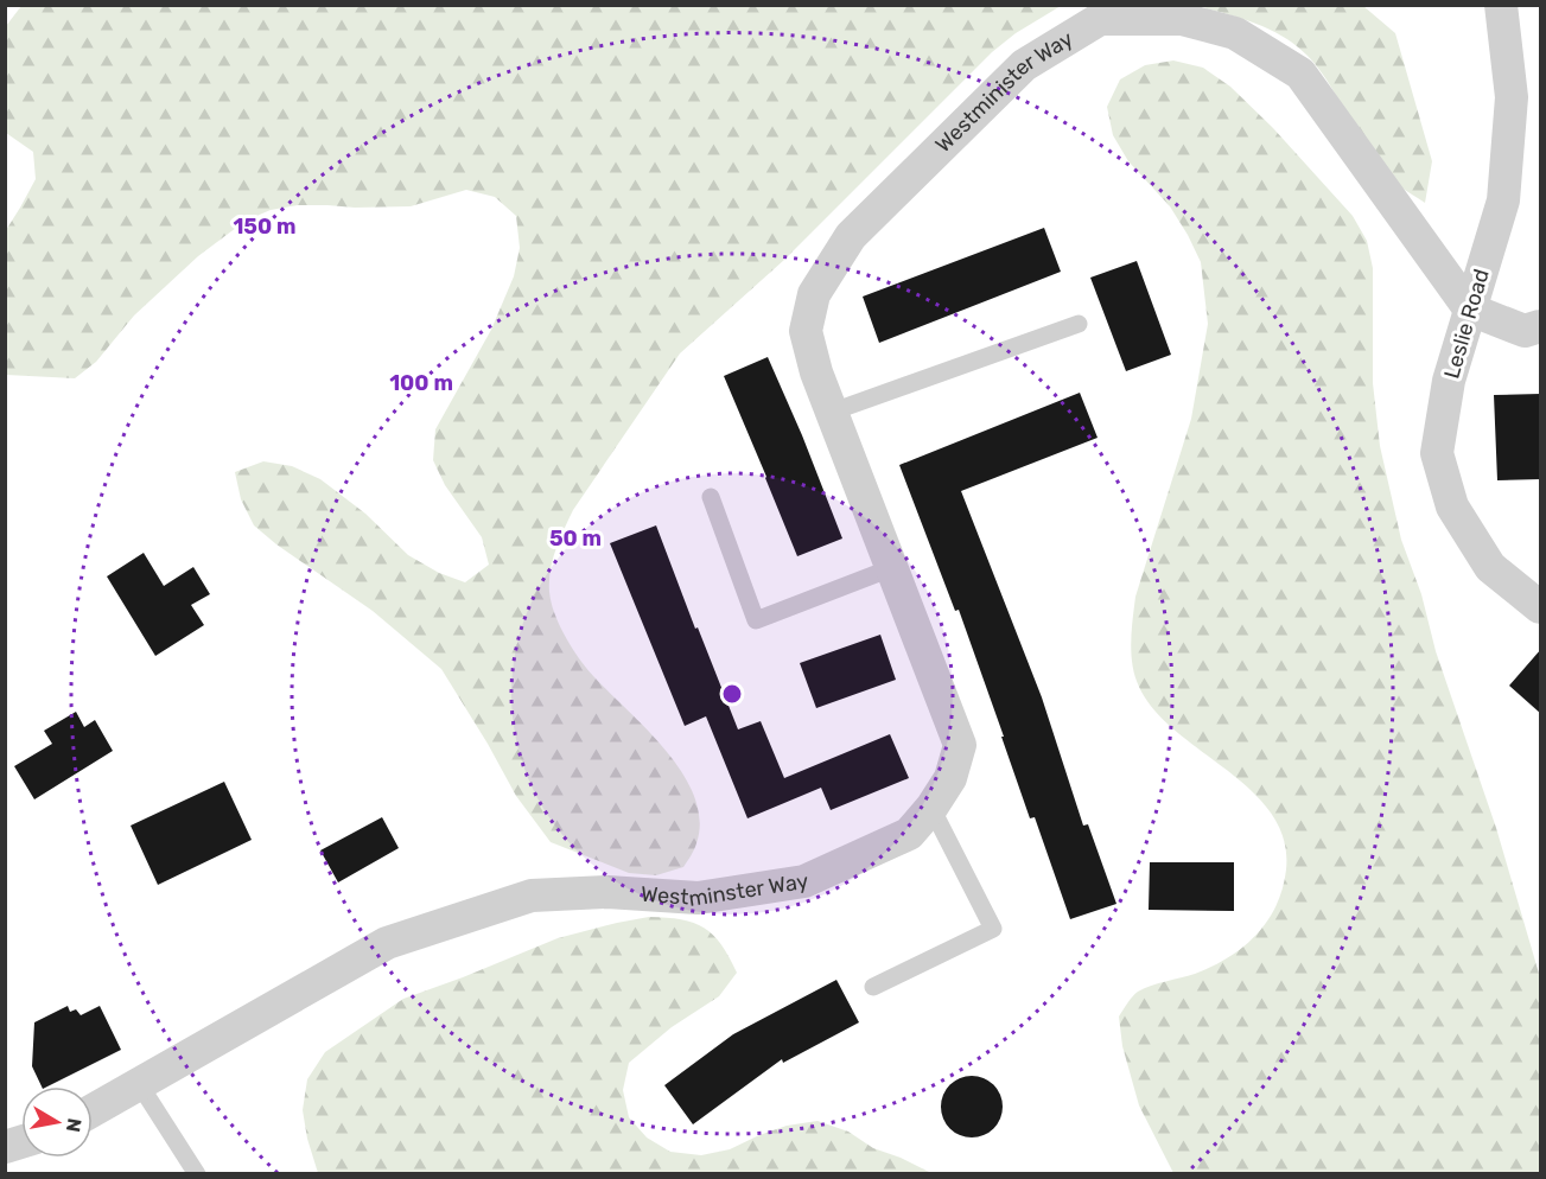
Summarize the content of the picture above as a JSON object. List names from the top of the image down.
{
  "streets": {
    "street": ["Westminister Way", "Leslie Road", "Westminster Way"]
  },
  "crossings": [
    ["Westminister Way", "Leslie Road"],
    ["Westminister Way", "Westminster Way"]
  ],
  "north": "right",
  "rings": ["150 m", "100 m", "50 m"]
}
